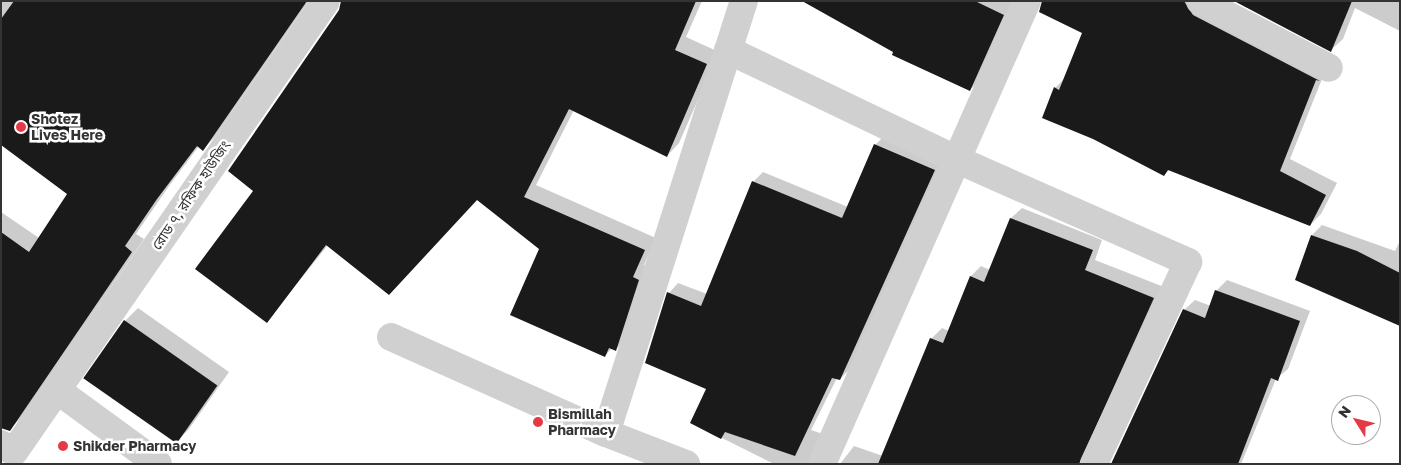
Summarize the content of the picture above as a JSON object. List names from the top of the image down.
{
  "streets": {
    "street": ["রোড ৭, রফিক হাউজিং"]
  },
  "places": ["Shotez Lives Here", "Bismillah Pharmacy", "Shikder Pharmacy"],
  "north": "top left"
}
